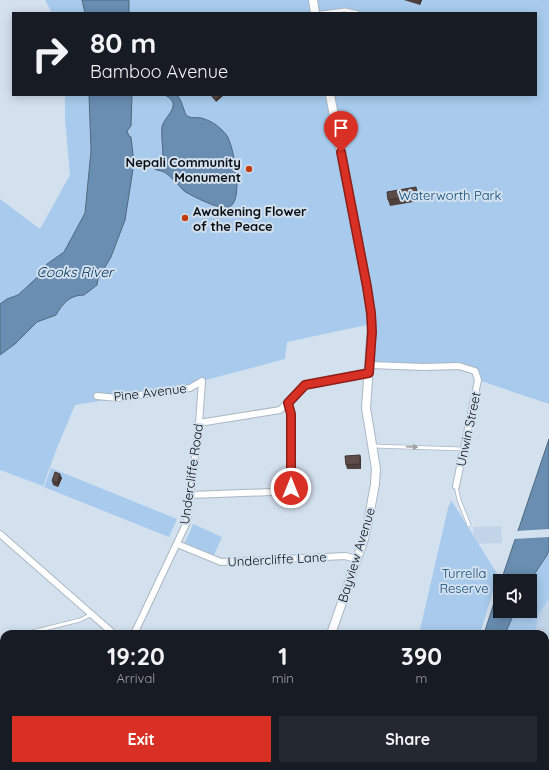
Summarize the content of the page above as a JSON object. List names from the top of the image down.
{
  "streets": {
    "main road": ["Bayview Avenue"],
    "street": [
      "Pine Avenue",
      "Unwin Street",
      "Undercliffe Road",
      "Undercliffe Lane"
    ]
  },
  "crossings": [
    ["Pine Avenue", "Undercliffe Road"],
    ["Unwin Street", "Bayview Avenue"],
    ["Undercliffe Road", "Undercliffe Lane"],
    ["Bayview Avenue", "Undercliffe Lane"]
  ],
  "water": ["Cooks River"],
  "parks": ["Waterworth Park", "Turrella Reserve"],
  "places": ["Nepali Community Monument", "Awakening Flower of the Peace"],
  "page": {
    "turn": ["80 m", "Bamboo Avenue"],
    "eta": [
      "19:20",
      "Arrival",
      "1",
      "min",
      "390",
      "m"
    ],
    "buttons": ["Exit", "Share"]
  }
}
